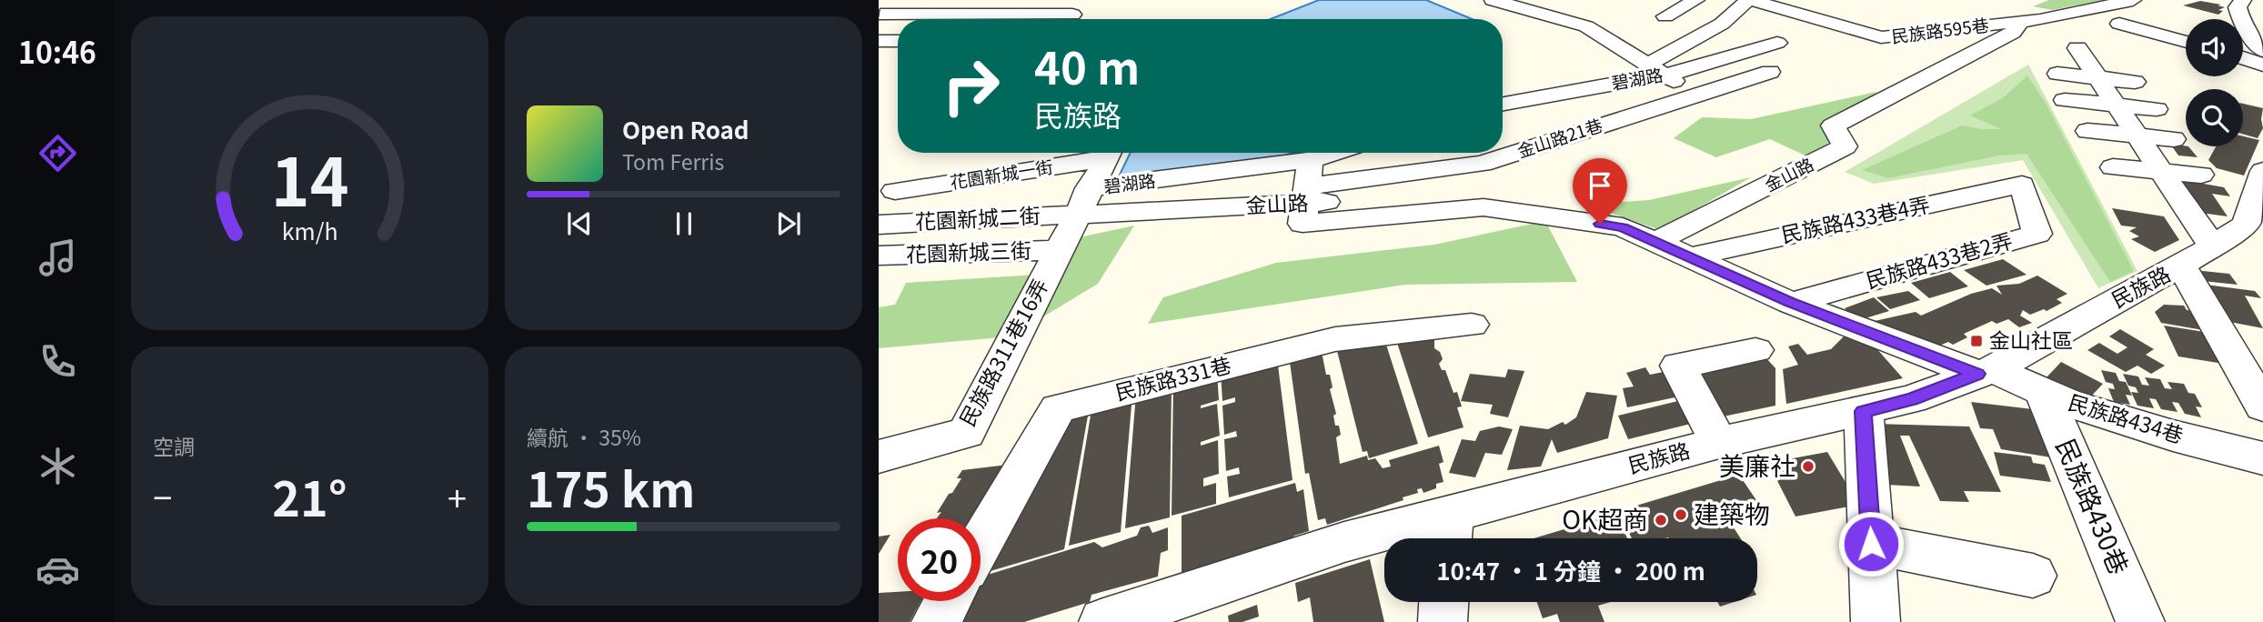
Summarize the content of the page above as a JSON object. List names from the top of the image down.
{
  "streets": {
    "street": [
      "民族路595巷",
      "碧湖路",
      "金山路21巷",
      "花園新城一街",
      "金山路",
      "花園新城二街",
      "民族路433巷4弄",
      "花園新城三街",
      "民族路433巷2弄",
      "民族路",
      "民族路311巷16弄",
      "民族路331巷",
      "民族路434巷",
      "民族路430巷"
    ]
  },
  "crossings": [
    ["民族路595巷", "金山路"],
    ["碧湖路", "金山路21巷"],
    ["碧湖路", "金山路"],
    ["碧湖路", "花園新城二街"],
    ["碧湖路", "民族路311巷16弄"],
    ["金山路21巷", "金山路"],
    ["金山路", "花園新城二街"],
    ["金山路", "民族路311巷16弄"],
    ["金山路", "民族路434巷"],
    ["花園新城二街", "民族路311巷16弄"],
    ["民族路433巷4弄", "民族路433巷2弄"],
    ["民族路433巷4弄", "民族路434巷"],
    ["花園新城三街", "民族路311巷16弄"],
    ["民族路433巷2弄", "民族路434巷"],
    ["民族路", "民族路434巷"],
    ["民族路434巷", "民族路430巷"]
  ],
  "places": {
    "transit": ["金山社區"],
    "other": ["美廉社", "建築物", "OK超商"]
  },
  "page": {
    "tabs": "10:46",
    "turn": ["40 m", "民族路"],
    "song": ["Open Road", "Tom Ferris"],
    "tile": [
      "空調",
      ["續航 · 35%", "175 km"]
    ],
    "heat": ["−", "21°", "+"],
    "limit": "20",
    "trip": "10:47 · 1 分鐘 · 200 m",
    "gauge": ["14", "km/h"]
  }
}
